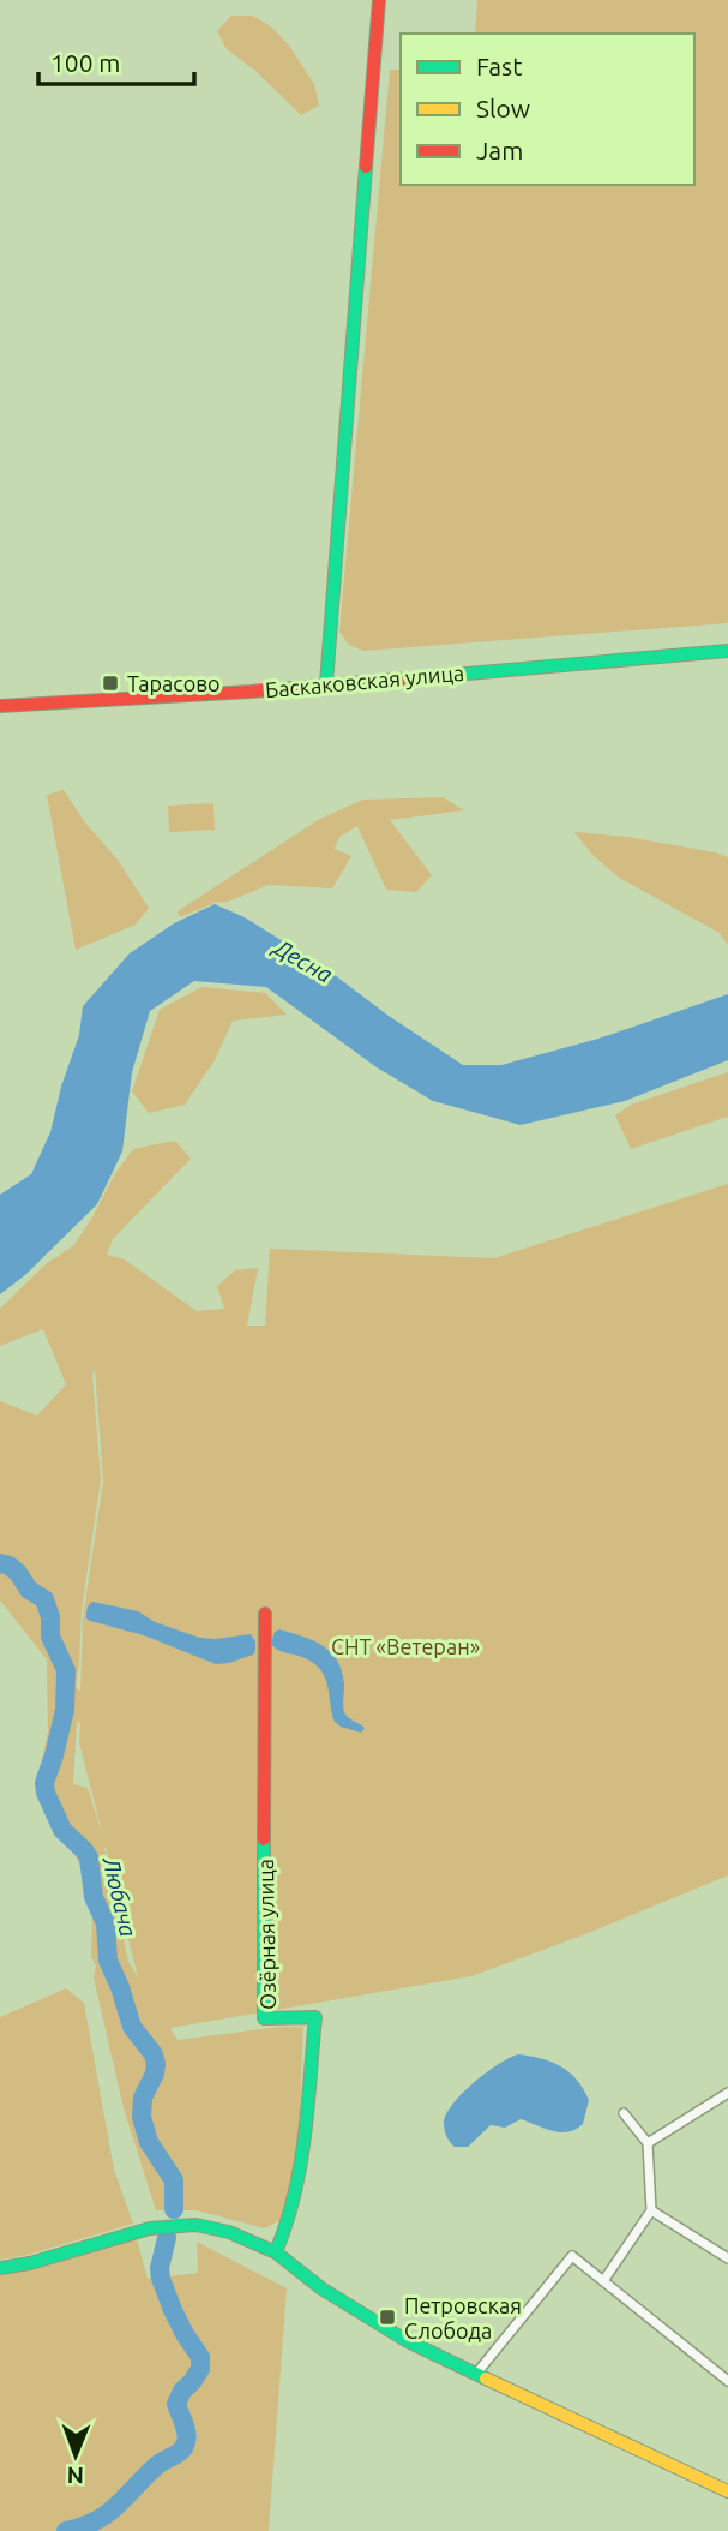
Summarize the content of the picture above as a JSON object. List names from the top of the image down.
{
  "streets": {
    "street": ["Баскаковская улица", "Озёрная улица"]
  },
  "water": ["Десна", "Любача"],
  "parks": ["СНТ «Ветеран»"],
  "places": {
    "transit": ["Тарасово", "Петровская Слобода"]
  },
  "legend": ["Fast", "Slow", "Jam"],
  "scale_bar": "100 m",
  "north": "bottom"
}
